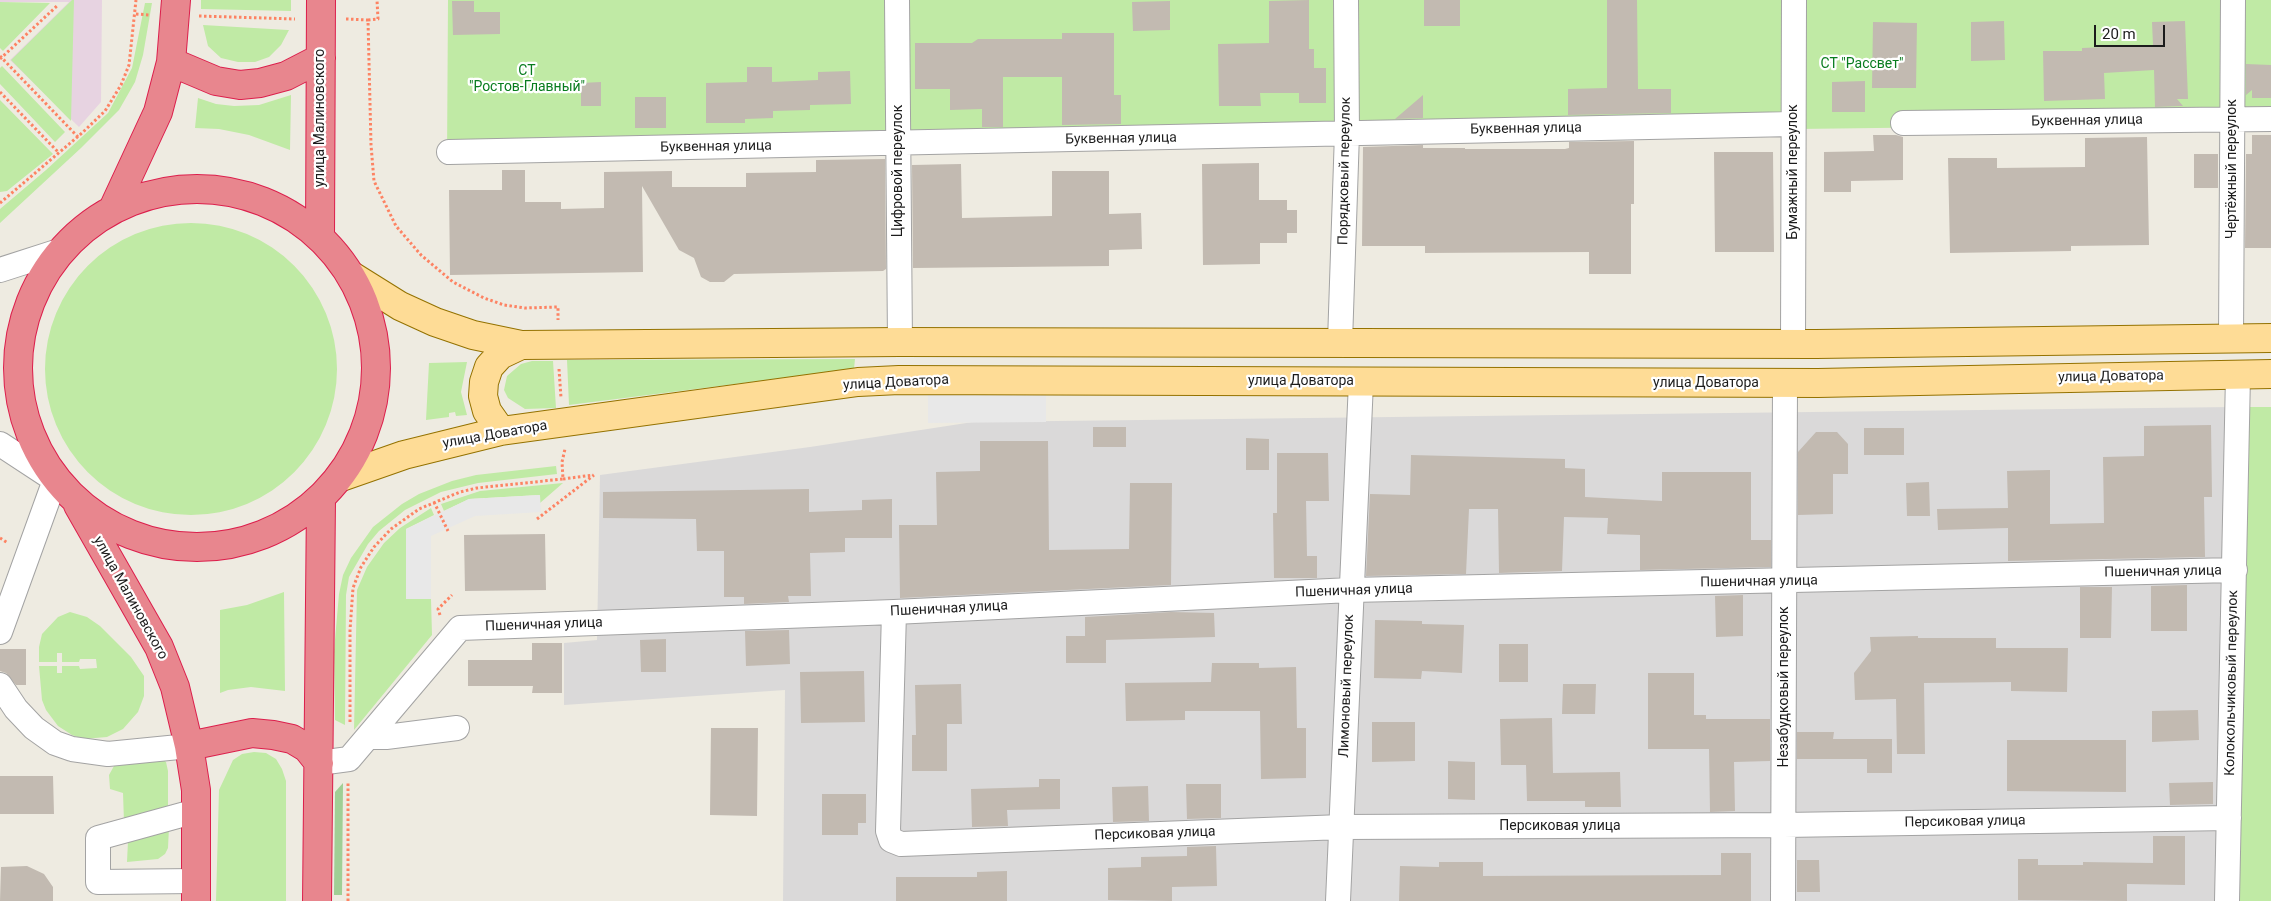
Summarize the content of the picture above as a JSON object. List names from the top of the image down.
{
  "streets": {
    "highway": ["улица Малиновского"],
    "main road": ["улица Доватора"],
    "street": [
      "Буквенная улица",
      "Чертёжный переулок",
      "Цифровой переулок",
      "Порядковый переулок",
      "Бумажный переулок",
      "Пшеничная улица",
      "Колокольчиковый переулок",
      "Лимоновый переулок",
      "Незабудковый переулок",
      "Персиковая улица"
    ]
  },
  "crossings": [
    ["Буквенная улица", "Чертёжный переулок"],
    ["Буквенная улица", "Цифровой переулок"],
    ["Буквенная улица", "Порядковый переулок"],
    ["Буквенная улица", "Бумажный переулок"],
    ["улица Доватора", "Колокольчиковый переулок"],
    ["улица Доватора", "Лимоновый переулок"],
    ["улица Доватора", "Незабудковый переулок"],
    ["Пшеничная улица", "Колокольчиковый переулок"],
    ["Пшеничная улица", "Лимоновый переулок"],
    ["Пшеничная улица", "Незабудковый переулок"],
    ["Пшеничная улица", "Персиковая улица"],
    ["Колокольчиковый переулок", "Персиковая улица"],
    ["Лимоновый переулок", "Персиковая улица"],
    ["Незабудковый переулок", "Персиковая улица"]
  ],
  "parks": ["СТ \"Рассвет\"", "СТ \"Ростов-Главный\""],
  "scale_bar": "20 m"
}
